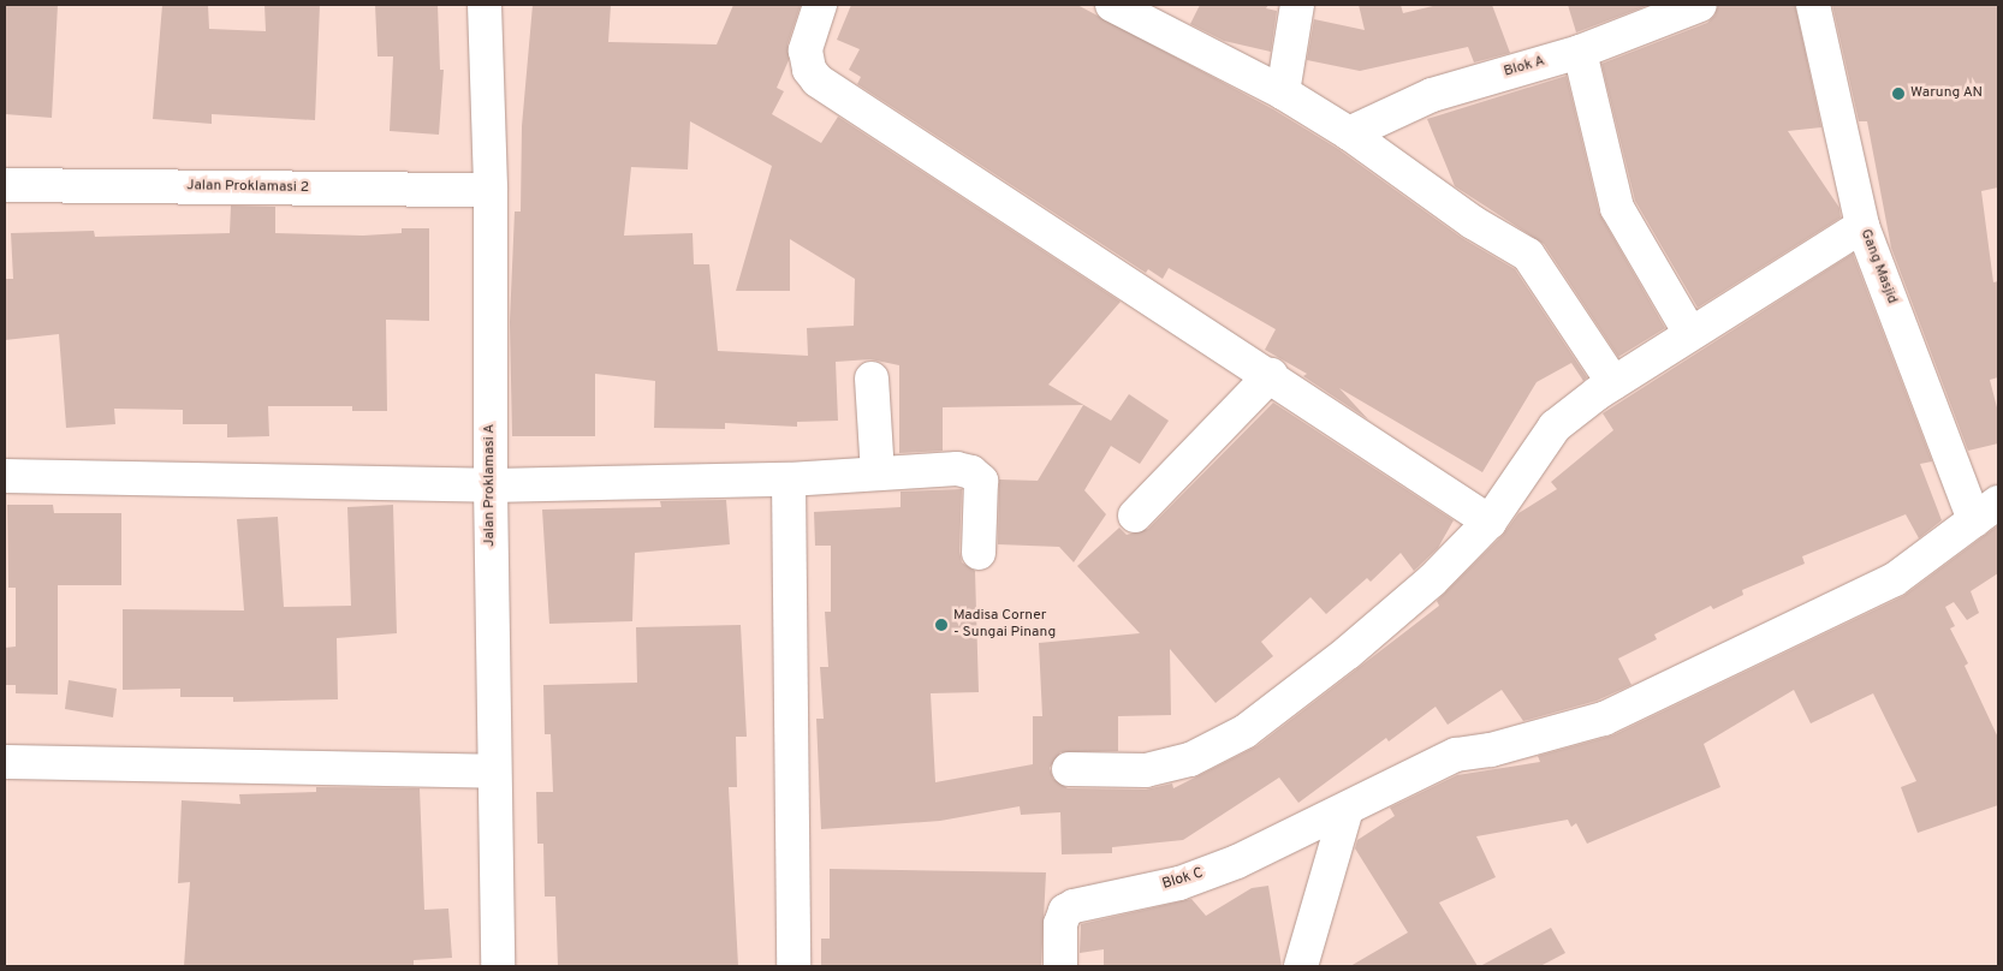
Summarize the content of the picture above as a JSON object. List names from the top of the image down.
{
  "streets": {
    "street": [
      "Blok A",
      "Jalan Proklamasi 2",
      "Gang Masjid",
      "Jalan Proklamasi A",
      "Blok C"
    ]
  },
  "crossings": [
    ["Jalan Proklamasi 2", "Jalan Proklamasi A"],
    ["Gang Masjid", "Blok C"]
  ],
  "places": ["Warung AN", "Madisa Corner - Sungai Pinang"]
}
